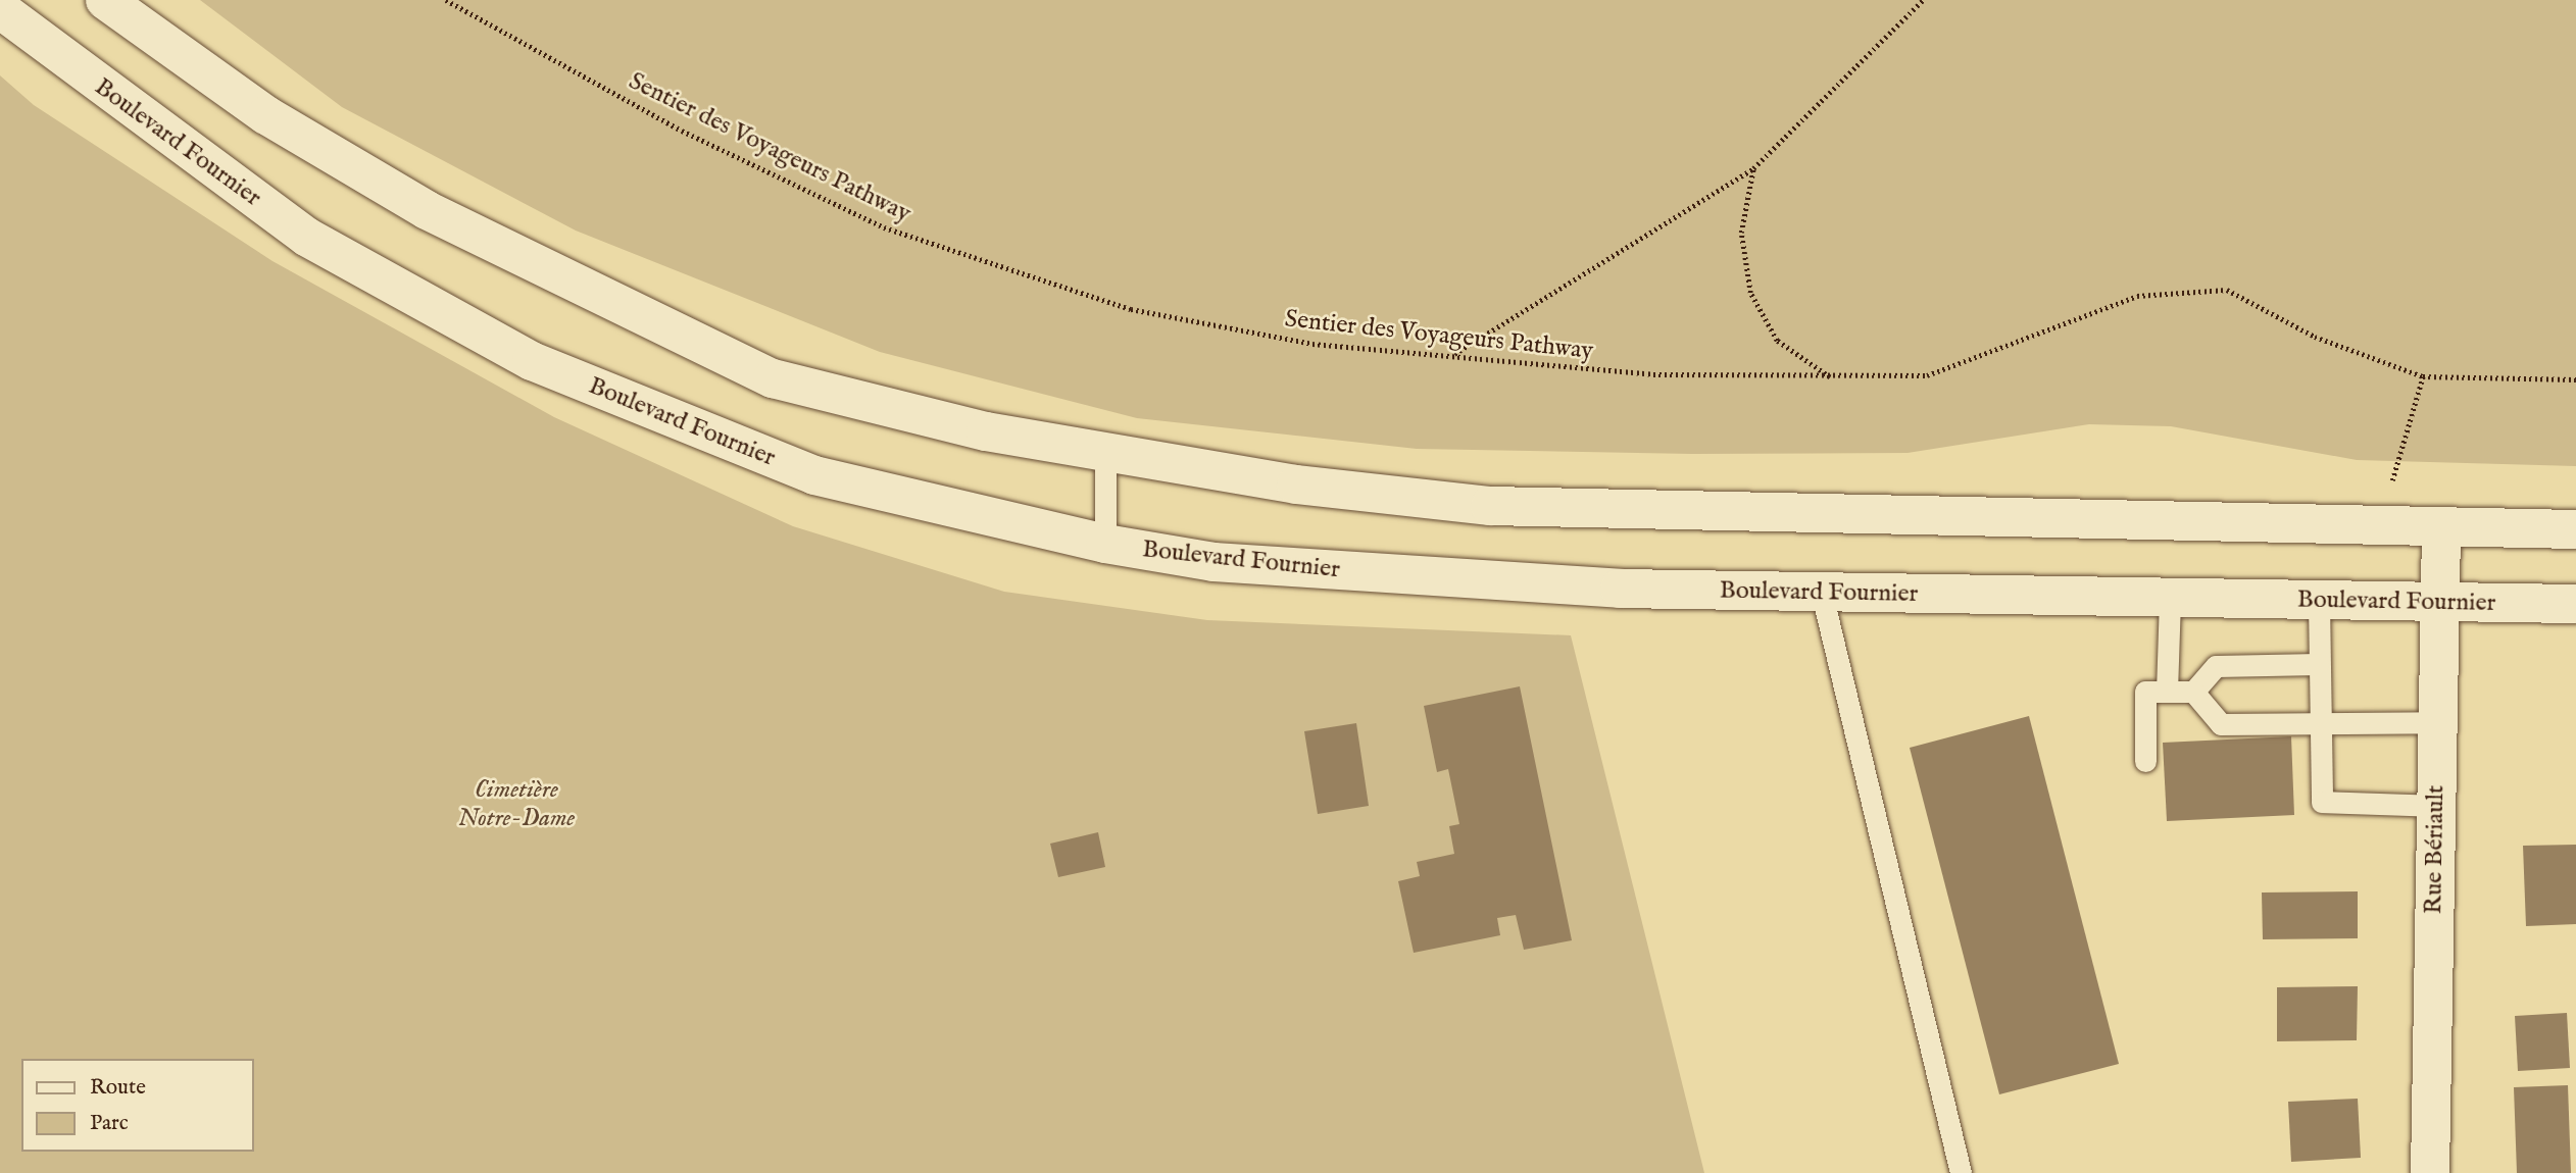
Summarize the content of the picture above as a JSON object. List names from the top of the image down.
{
  "streets": {
    "main road": ["Boulevard Fournier", "Rue Bériault"],
    "path": ["Sentier des Voyageurs Pathway"]
  },
  "crossings": [
    ["Boulevard Fournier", "Rue Bériault"]
  ],
  "parks": ["Cimetière Notre-Dame"],
  "legend": ["Route", "Parc"]
}
